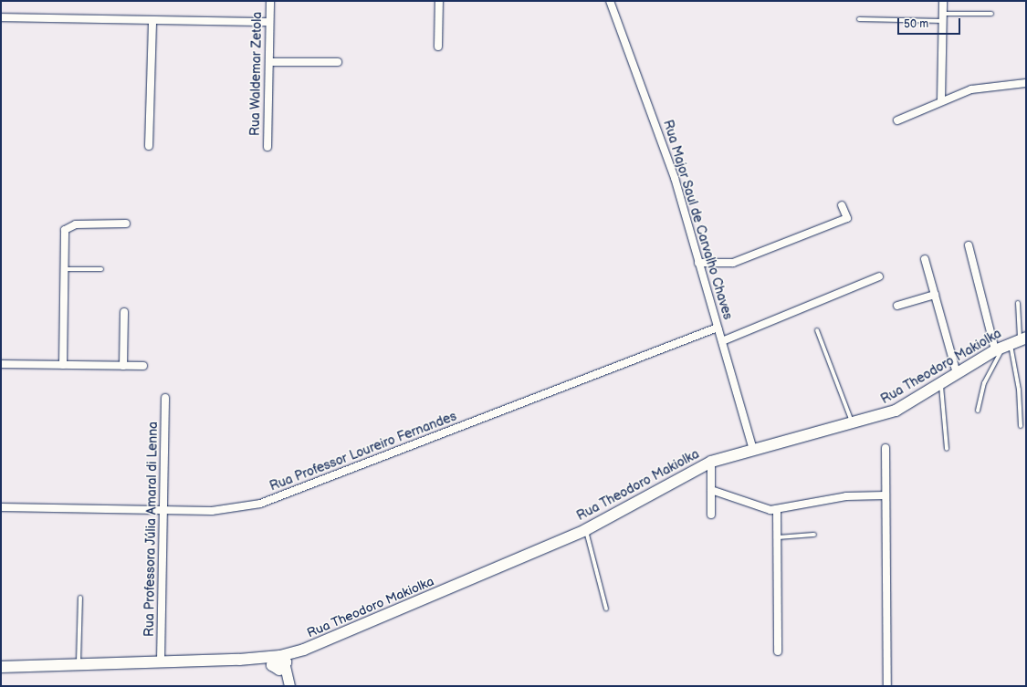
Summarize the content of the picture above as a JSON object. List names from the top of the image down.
{
  "streets": {
    "main road": ["Rua Theodoro Makiolka"],
    "street": [
      "Rua Waldemar Zetola",
      "Rua Major Saul de Carvalho Chaves",
      "Rua Professor Loureiro Fernandes",
      "Rua Professora Júlia Amaral di Lenna"
    ]
  },
  "crossings": [
    ["Rua Major Saul de Carvalho Chaves", "Rua Theodoro Makiolka"],
    ["Rua Major Saul de Carvalho Chaves", "Rua Professor Loureiro Fernandes"],
    ["Rua Theodoro Makiolka", "Rua Professora Júlia Amaral di Lenna"],
    ["Rua Professor Loureiro Fernandes", "Rua Professora Júlia Amaral di Lenna"]
  ],
  "scale_bar": "50 m"
}
